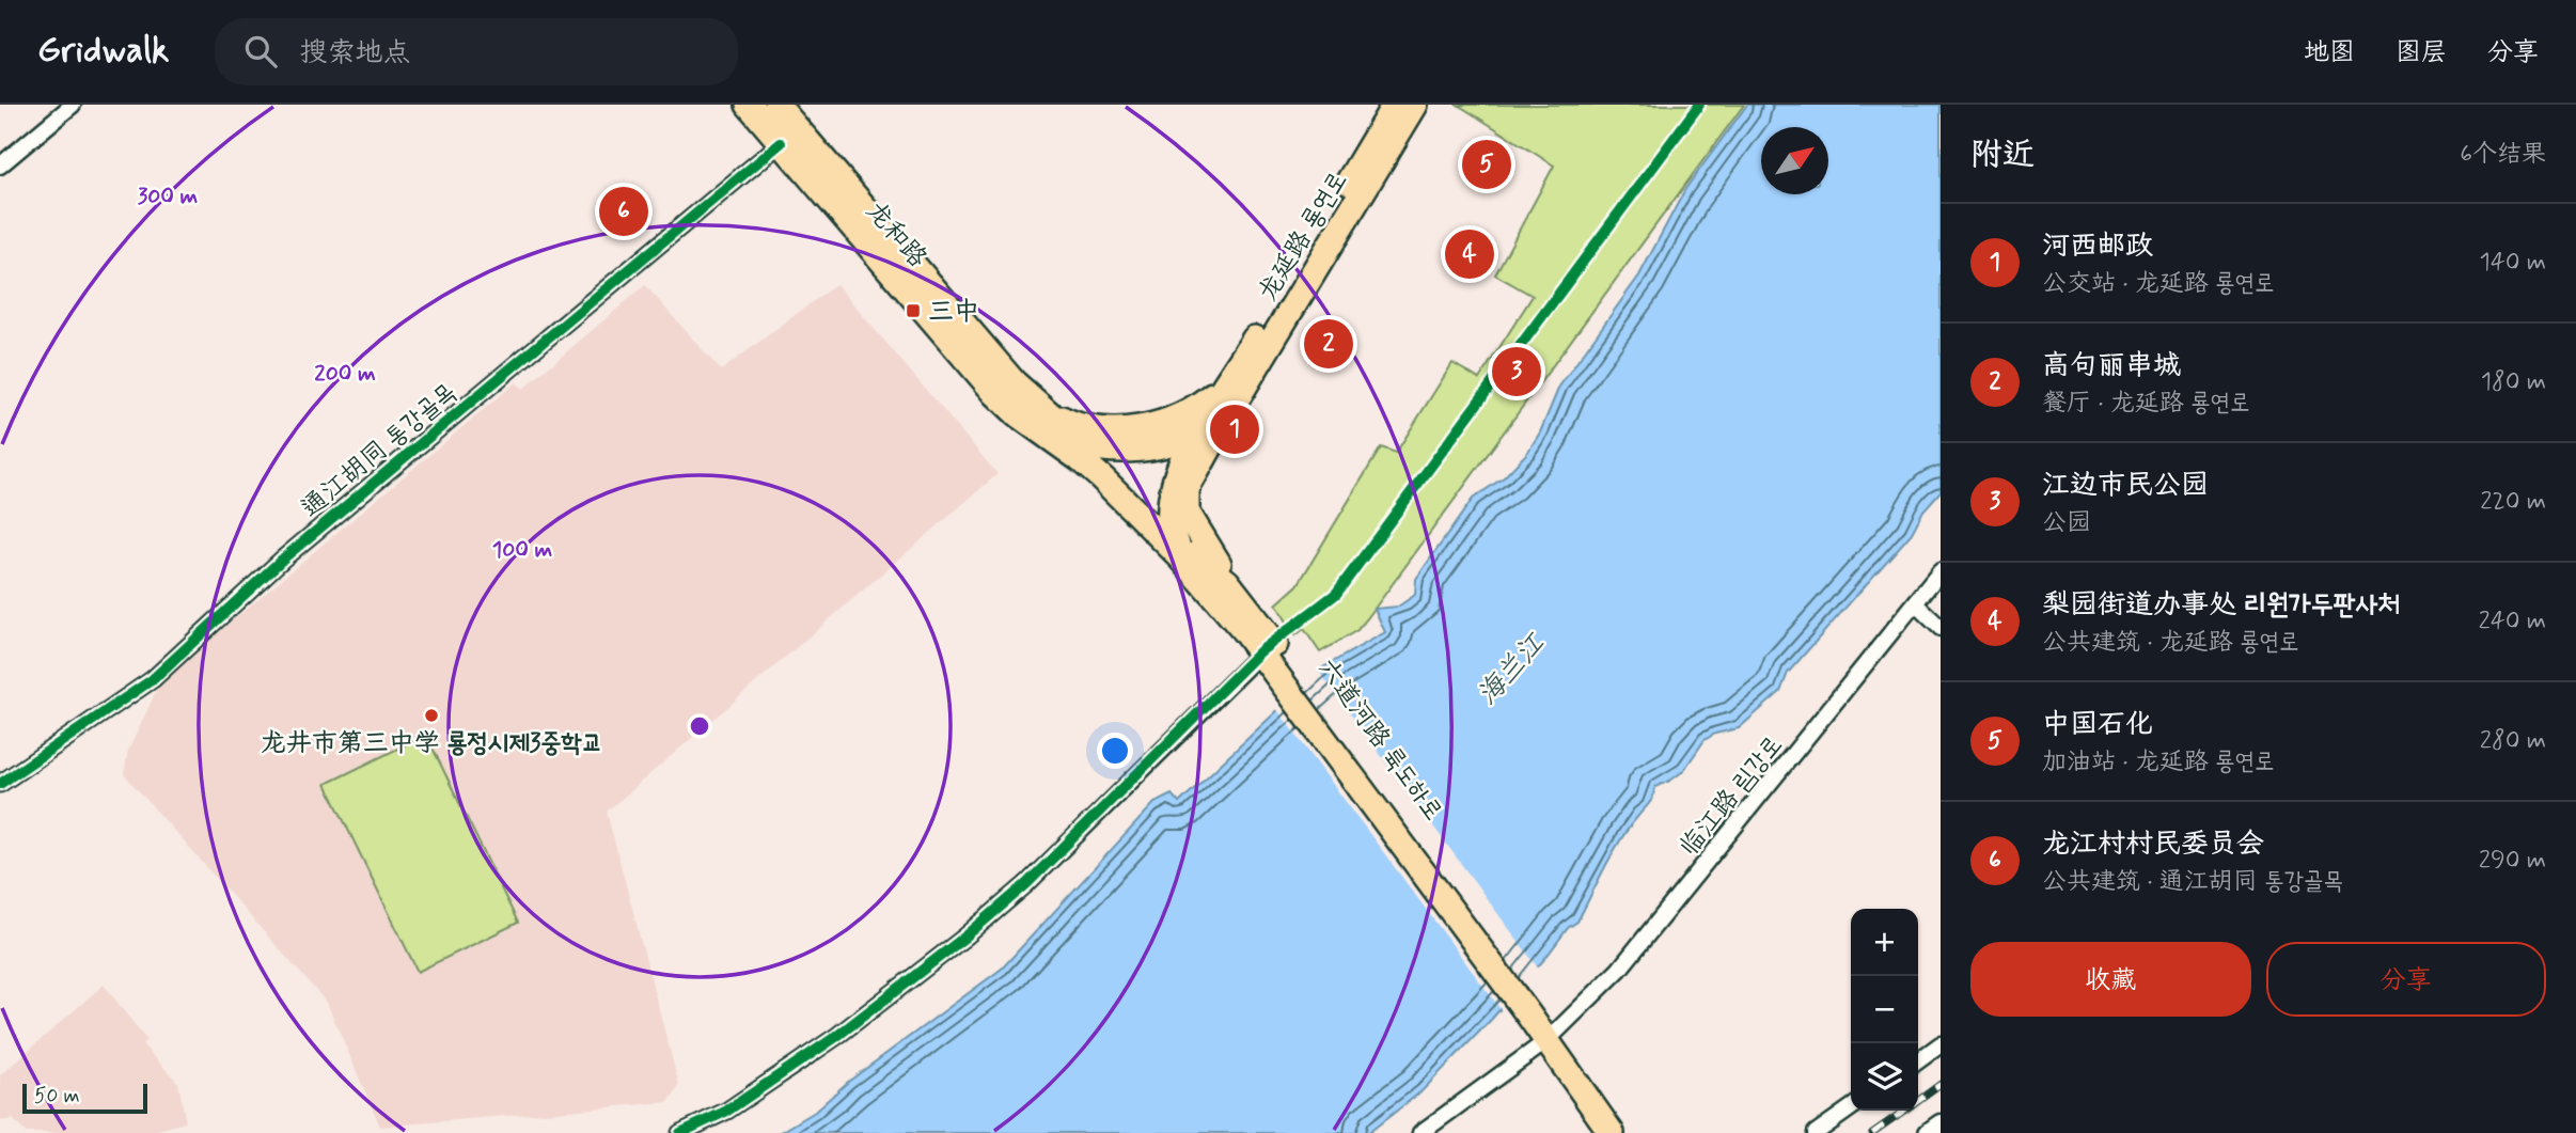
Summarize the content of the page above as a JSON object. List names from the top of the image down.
{
  "streets": {
    "highway": ["龙和路", "龙延路 룡연로", "六道河路 륙도하로"],
    "street": ["通江胡同 통강골목", "临江路 림강로"]
  },
  "crossings": [
    ["龙和路", "龙延路 룡연로"],
    ["龙和路", "通江胡同 통강골목"],
    ["龙和路", "六道河路 륙도하로"],
    ["龙延路 룡연로", "六道河路 륙도하로"],
    ["六道河路 륙도하로", "临江路 림강로"]
  ],
  "water": ["海兰江"],
  "places": {
    "transit": ["三中"],
    "other": ["龙井市第三中学 룡정시제3중학교"]
  },
  "scale_bar": "50 m",
  "north": "top right",
  "page": {
    "header": "Gridwalk",
    "search": "搜索地点",
    "nav": ["地图", "图层", "分享"],
    "heading": ["附近", "6个结果"],
    "pins": [
      "5",
      "6",
      "4",
      "2",
      "3",
      "1"
    ],
    "list": [
      {
        "mark": "1",
        "name": "河西邮政",
        "note": "公交站 · 龙延路 룡연로",
        "value": "140 m"
      },
      {
        "mark": "2",
        "name": "高句丽串城",
        "note": "餐厅 · 龙延路 룡연로",
        "value": "180 m"
      },
      {
        "mark": "3",
        "name": "江边市民公园",
        "note": "公园",
        "value": "220 m"
      },
      {
        "mark": "4",
        "name": "梨园街道办事处 리원가두판사처",
        "note": "公共建筑 · 龙延路 룡연로",
        "value": "240 m"
      },
      {
        "mark": "5",
        "name": "中国石化",
        "note": "加油站 · 龙延路 룡연로",
        "value": "280 m"
      },
      {
        "mark": "6",
        "name": "龙江村村民委员会",
        "note": "公共建筑 · 通江胡同 통강골목",
        "value": "290 m"
      }
    ],
    "map_buttons": ["+", "−"],
    "buttons": ["收藏", "分享"],
    "scale": "50 m"
  },
  "rings": ["300 m", "200 m", "100 m"]
}
